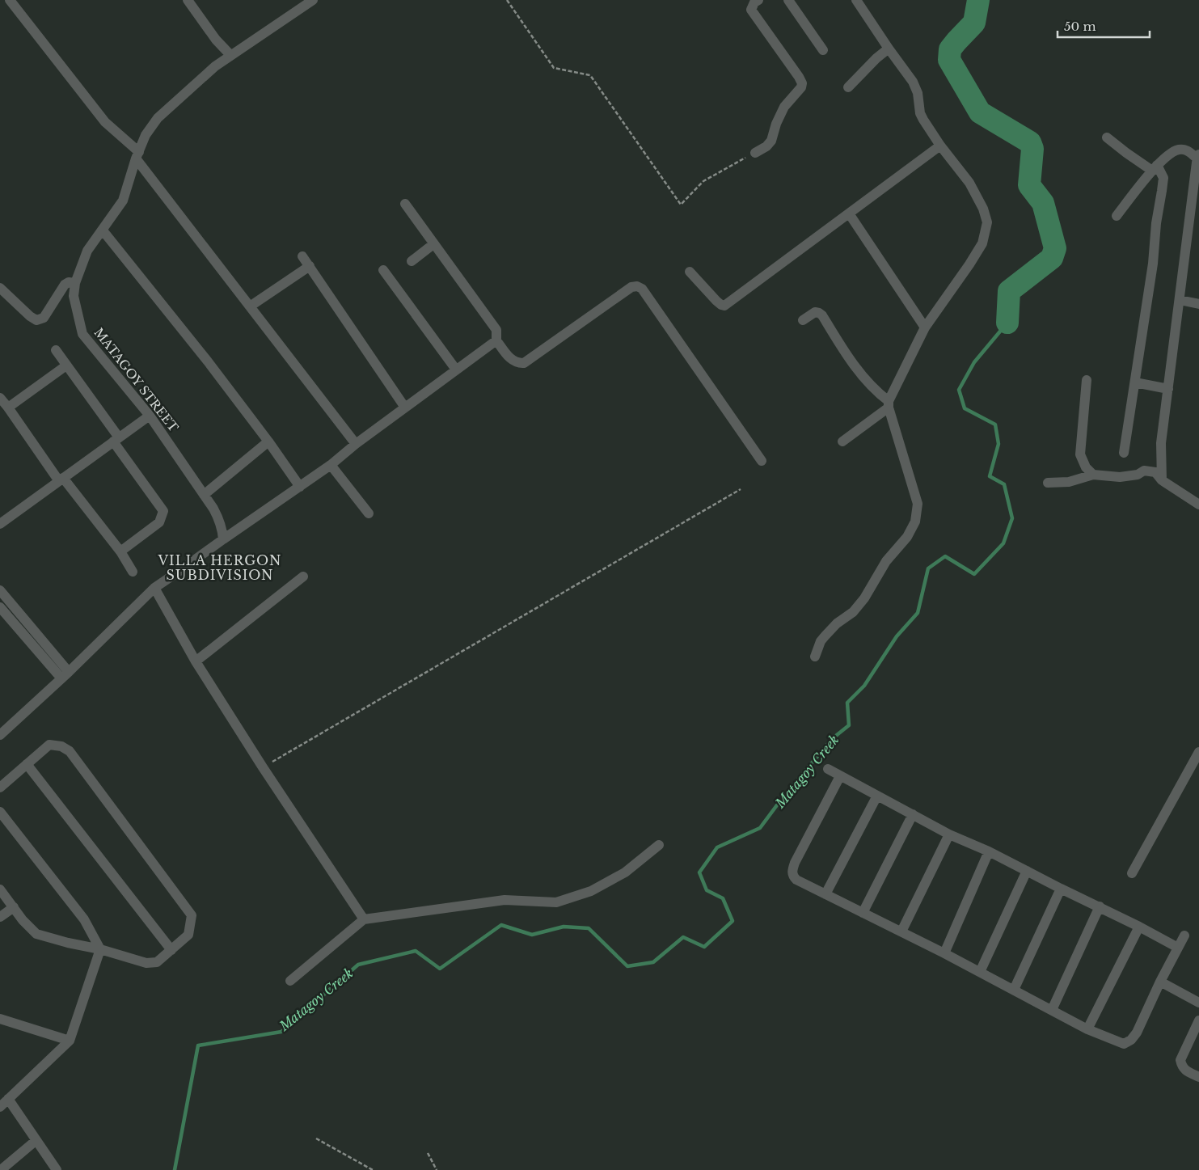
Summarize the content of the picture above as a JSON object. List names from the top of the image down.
{
  "streets": {
    "street": ["MATAGOY STREET"]
  },
  "districts": ["VILLA HERGON SUBDIVISION"],
  "water": ["Matagoy Creek"],
  "scale_bar": "50 m"
}
